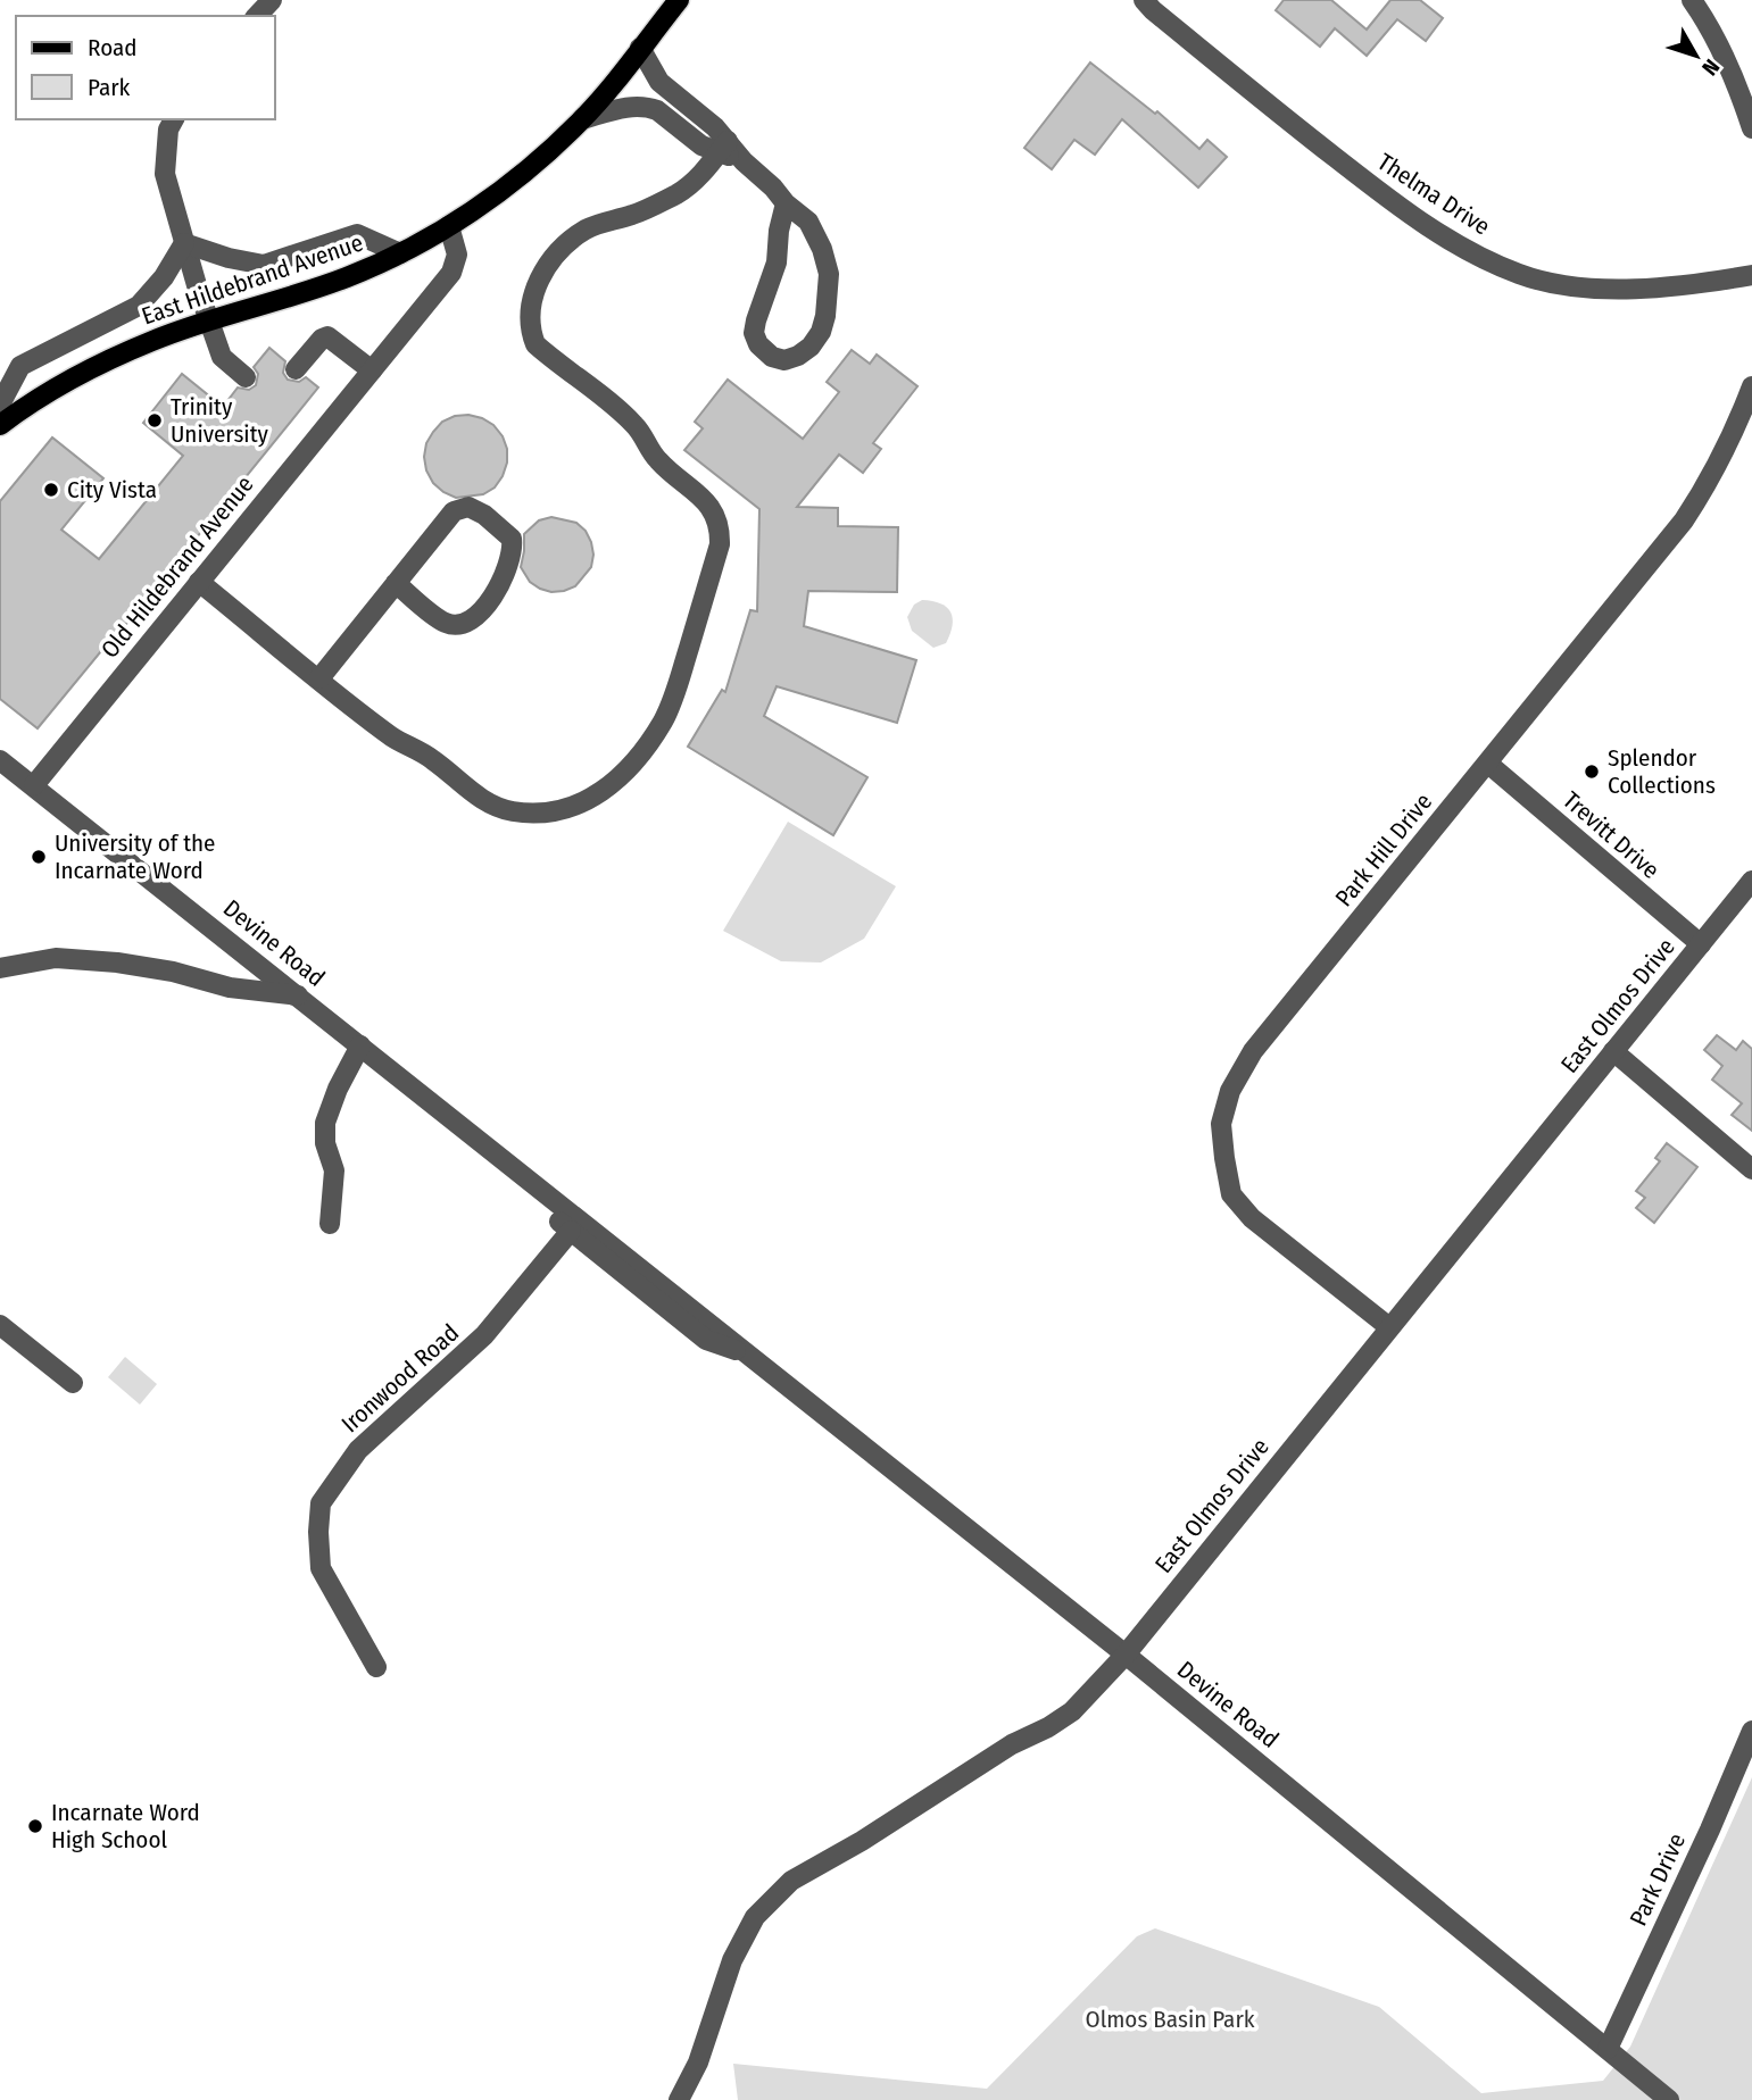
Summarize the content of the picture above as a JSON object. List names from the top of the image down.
{
  "streets": {
    "main road": ["East Hildebrand Avenue"],
    "street": [
      "Thelma Drive",
      "Old Hildebrand Avenue",
      "Trevitt Drive",
      "Park Hill Drive",
      "Devine Road",
      "East Olmos Drive",
      "Ironwood Road",
      "Park Drive"
    ]
  },
  "crossings": [
    ["East Hildebrand Avenue", "Old Hildebrand Avenue"],
    ["Old Hildebrand Avenue", "Devine Road"],
    ["Trevitt Drive", "Park Hill Drive"],
    ["Trevitt Drive", "East Olmos Drive"],
    ["Park Hill Drive", "East Olmos Drive"],
    ["Devine Road", "East Olmos Drive"],
    ["Devine Road", "Ironwood Road"],
    ["Devine Road", "Park Drive"]
  ],
  "parks": ["Olmos Basin Park"],
  "places": [
    "Trinity University",
    "City Vista",
    "Splendor Collections",
    "University of the Incarnate Word",
    "Incarnate Word High School"
  ],
  "legend": ["Road", "Park"],
  "north": "bottom right"
}
